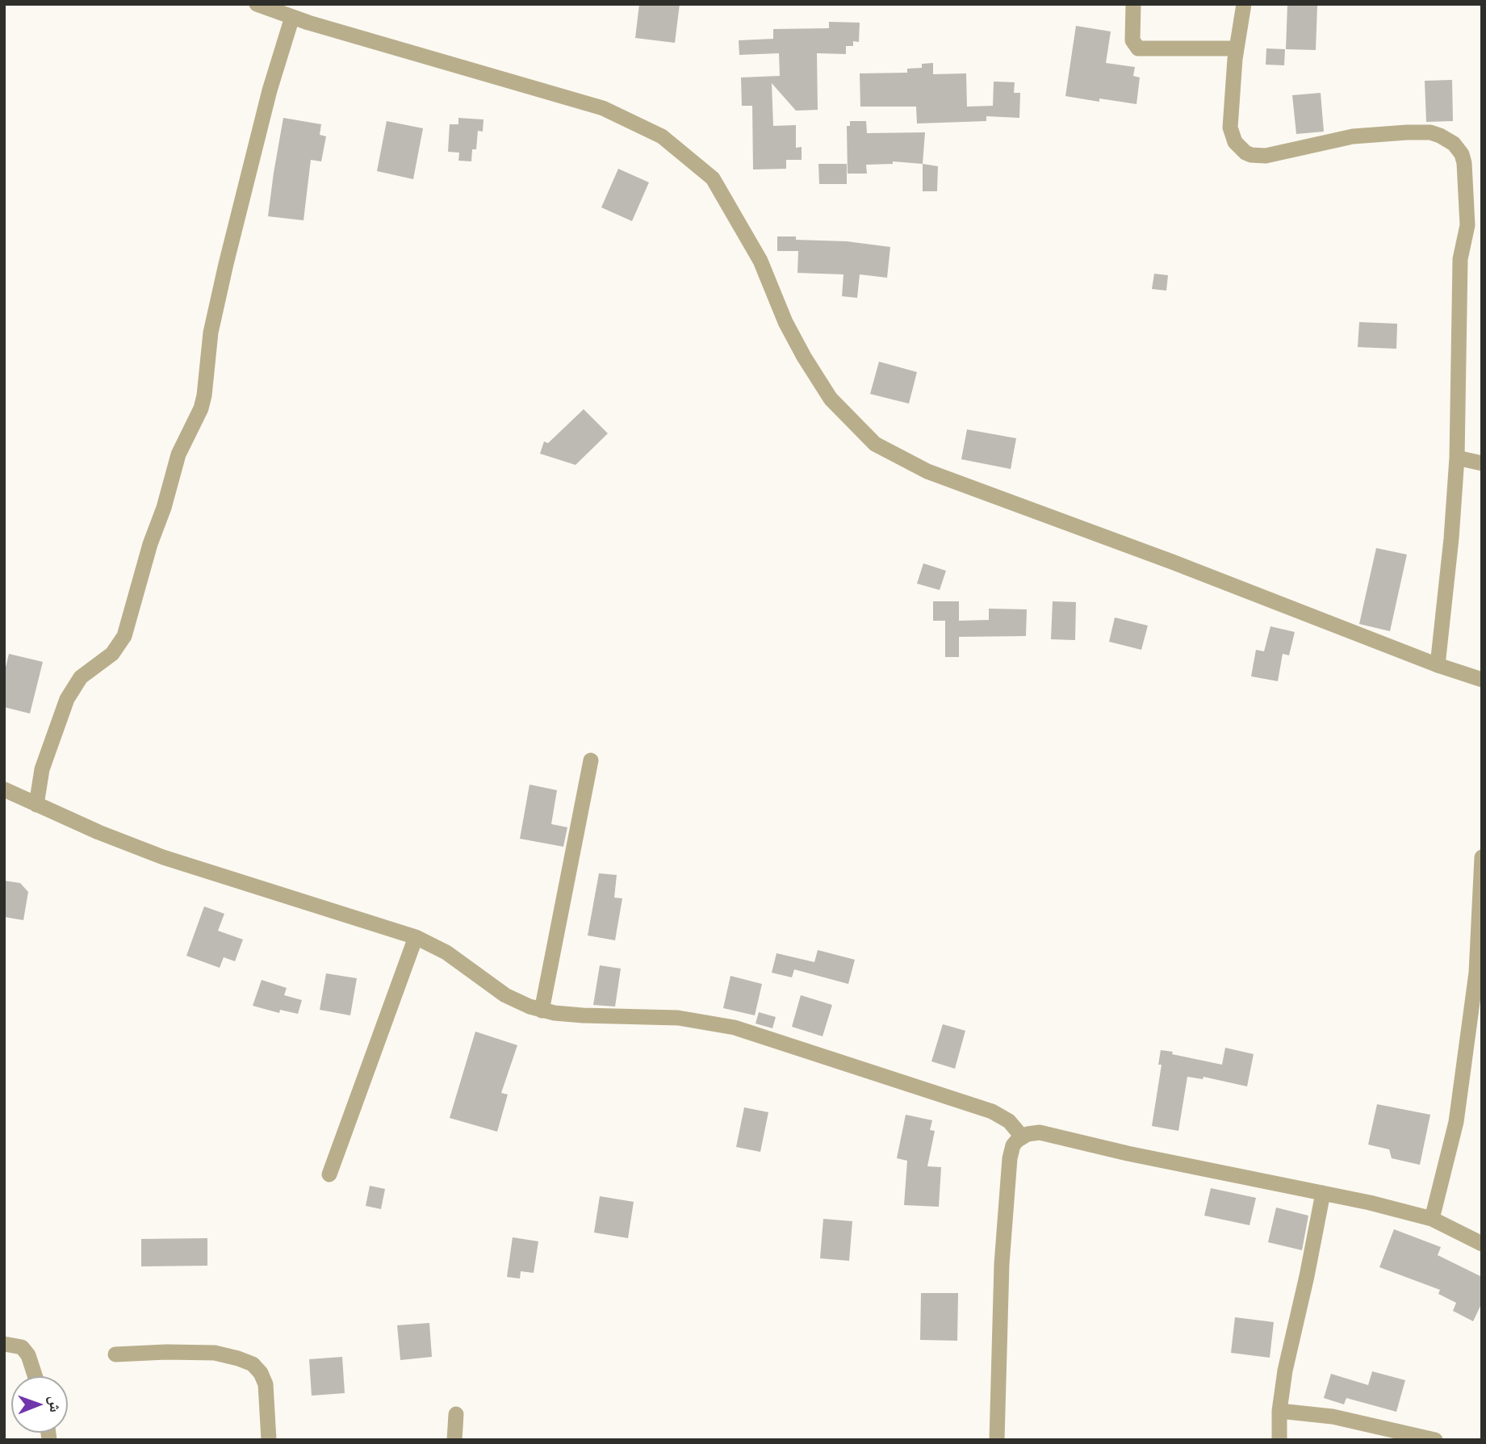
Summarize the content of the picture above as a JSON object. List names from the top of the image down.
{
  "north": "right"
}
